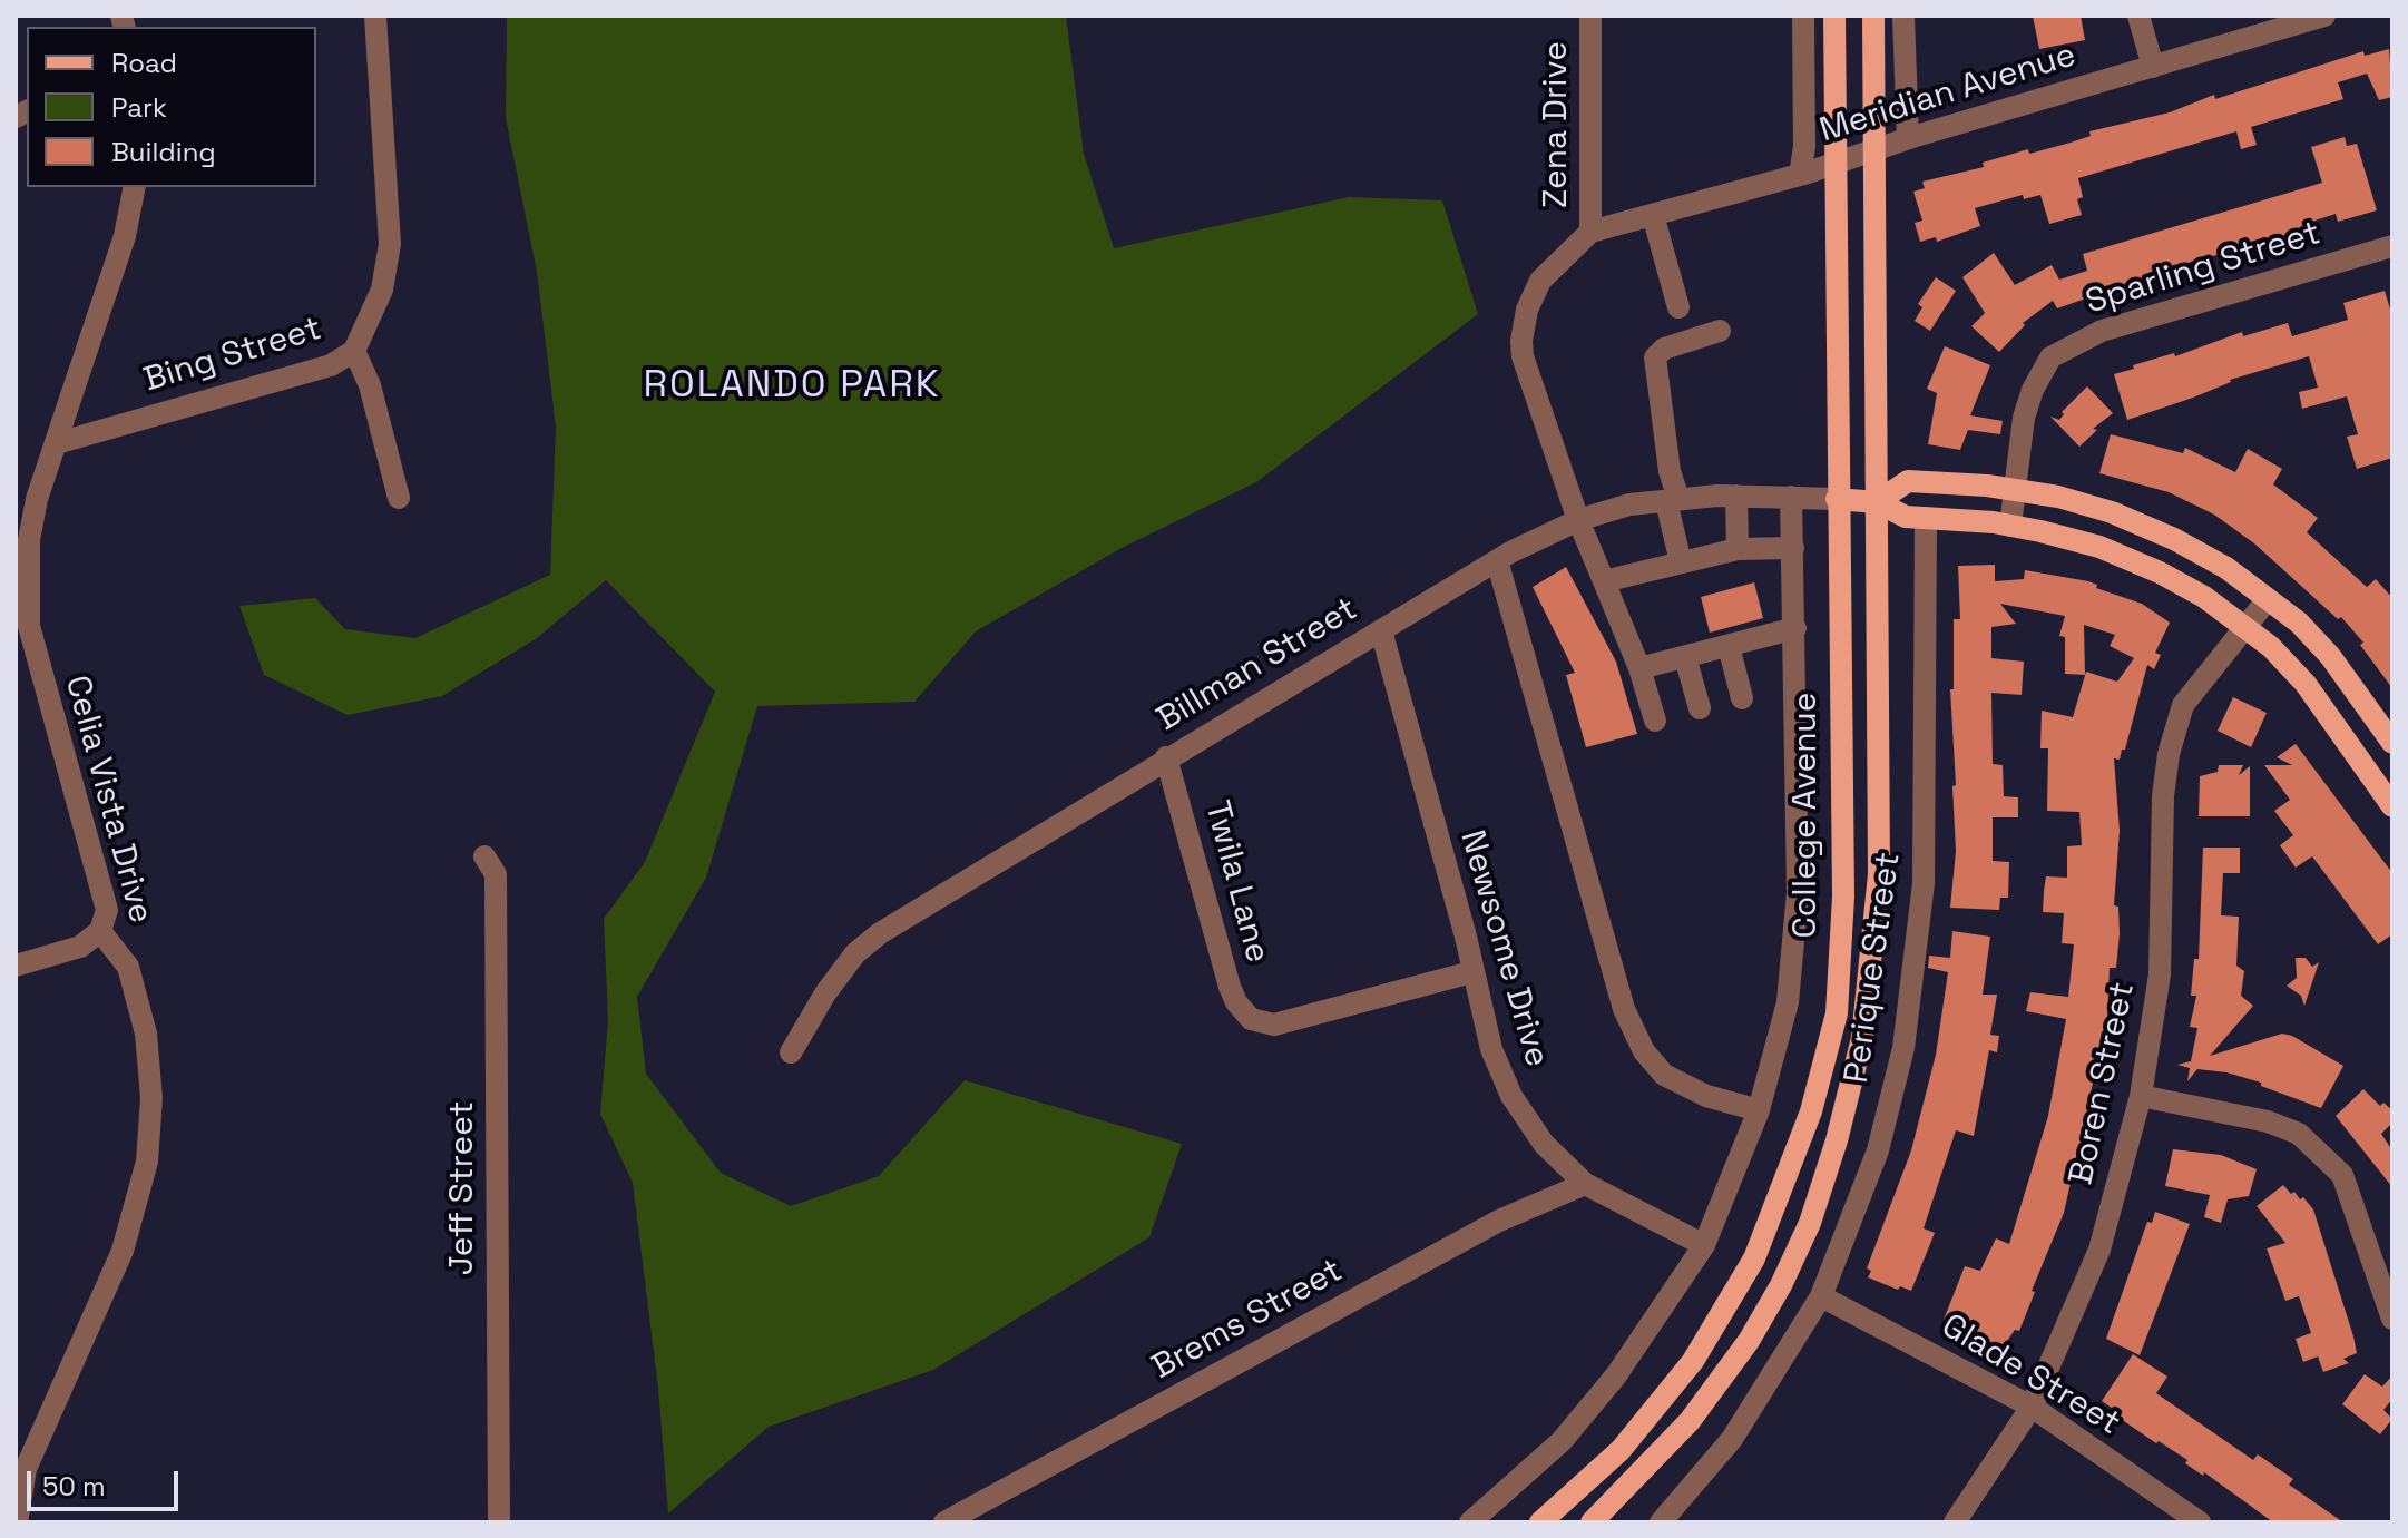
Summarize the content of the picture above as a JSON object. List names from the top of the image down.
{
  "streets": {
    "main road": ["College Avenue"],
    "street": [
      "Meridian Avenue",
      "Zena Drive",
      "Sparling Street",
      "Bing Street",
      "Billman Street",
      "Celia Vista Drive",
      "Twila Lane",
      "Newsome Drive",
      "Perique Street",
      "Boren Street",
      "Jeff Street",
      "Brems Street",
      "Glade Street"
    ]
  },
  "crossings": [
    ["Meridian Avenue", "Zena Drive"],
    ["Meridian Avenue", "College Avenue"],
    ["Zena Drive", "Billman Street"],
    ["Bing Street", "Celia Vista Drive"],
    ["Billman Street", "College Avenue"],
    ["Billman Street", "Twila Lane"],
    ["Billman Street", "Newsome Drive"],
    ["Twila Lane", "Newsome Drive"],
    ["Newsome Drive", "Brems Street"],
    ["Perique Street", "Glade Street"],
    ["Boren Street", "Glade Street"]
  ],
  "districts": ["ROLANDO PARK"],
  "legend": ["Road", "Park", "Building"],
  "scale_bar": "50 m"
}
